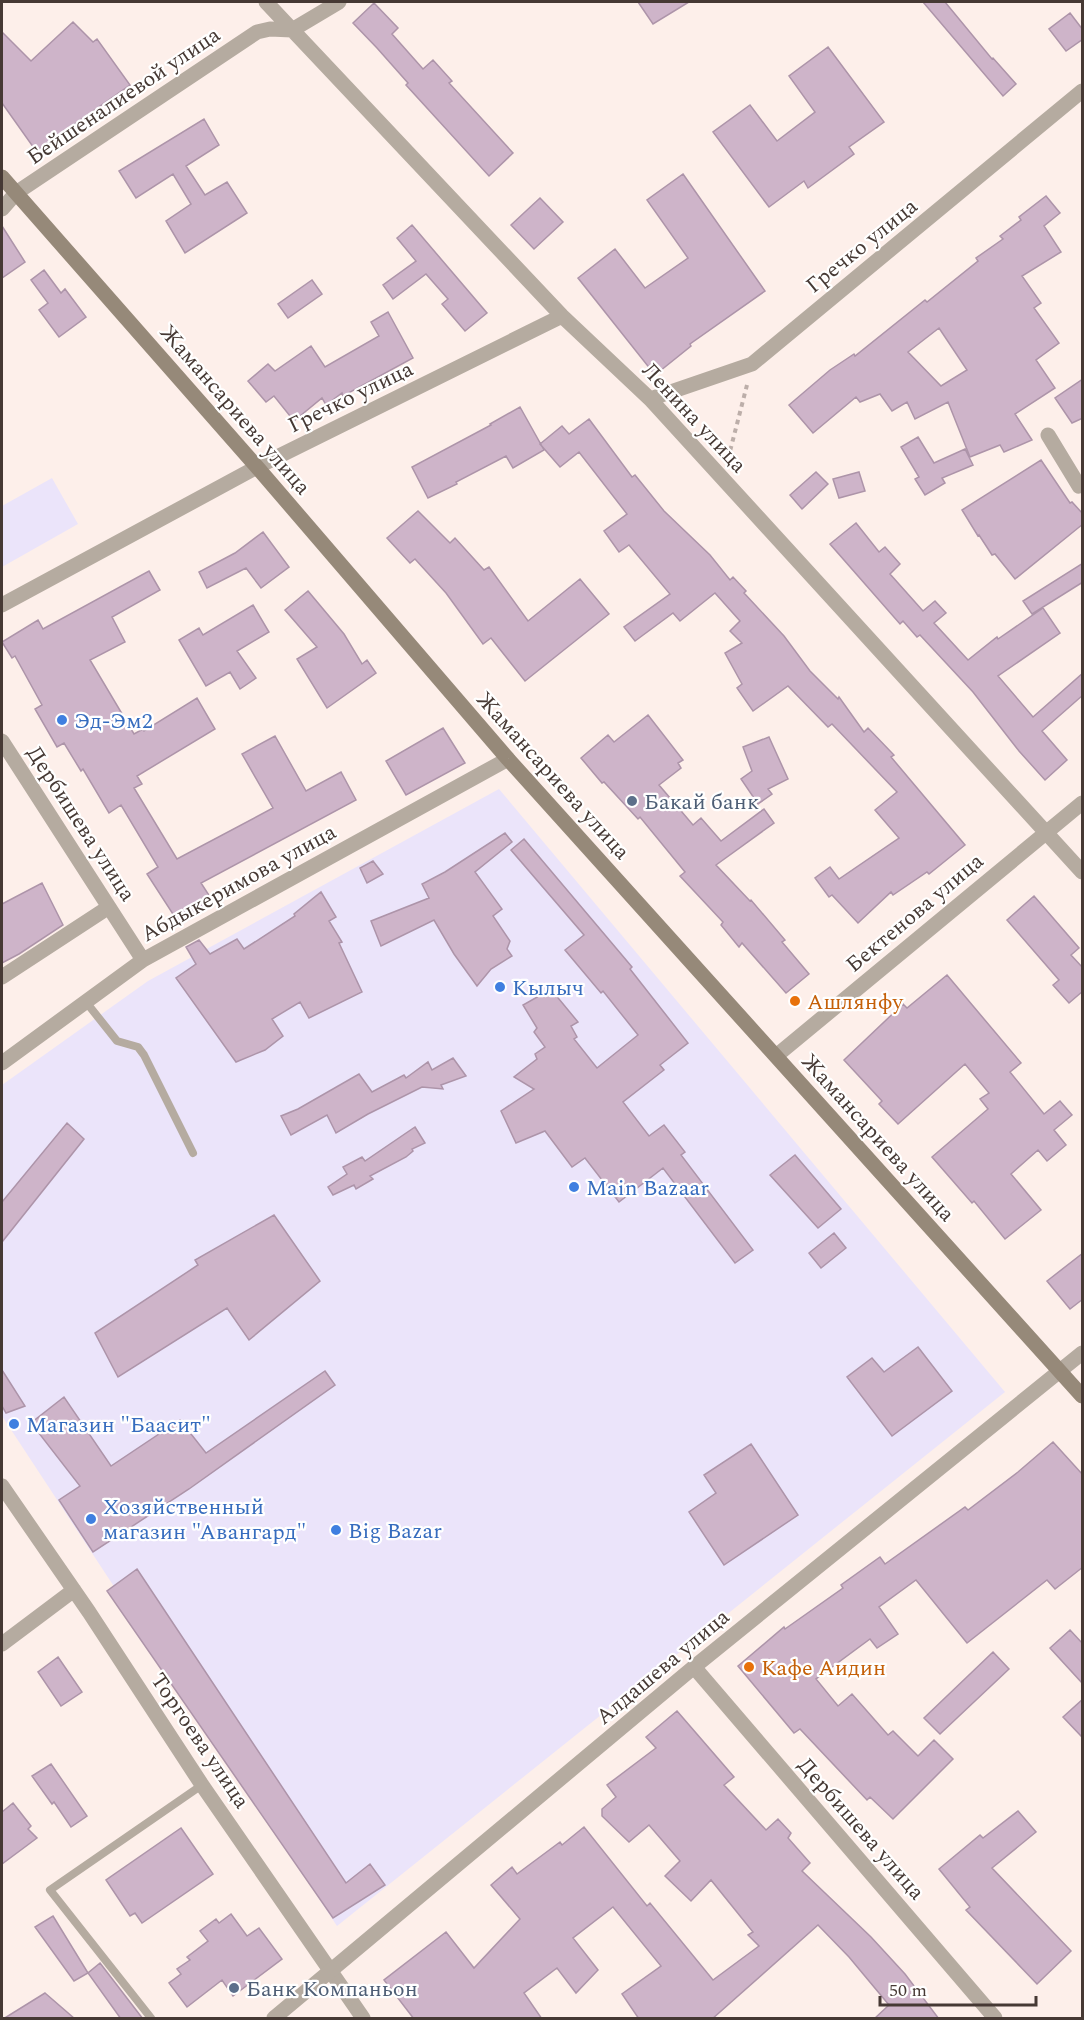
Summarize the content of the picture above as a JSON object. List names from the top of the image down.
{
  "streets": {
    "main road": ["Жамансариева улица"],
    "street": [
      "Бейшеналиевой улица",
      "Гречко улица",
      "Ленина улица",
      "Дербишева улица",
      "Абдыкеримова улица",
      "Бектенова улица",
      "Алдашева улица",
      "Торгоева улица"
    ]
  },
  "crossings": [
    ["Бейшеналиевой улица", "Жамансариева улица"],
    ["Бейшеналиевой улица", "Ленина улица"],
    ["Гречко улица", "Жамансариева улица"],
    ["Гречко улица", "Ленина улица"],
    ["Жамансариева улица", "Абдыкеримова улица"],
    ["Жамансариева улица", "Бектенова улица"],
    ["Жамансариева улица", "Алдашева улица"],
    ["Ленина улица", "Бектенова улица"],
    ["Дербишева улица", "Абдыкеримова улица"],
    ["Дербишева улица", "Алдашева улица"],
    ["Алдашева улица", "Торгоева улица"]
  ],
  "places": [
    "Эд-Эм2",
    "Бакай банк",
    "Кылыч",
    "Ашлянфу",
    "Main Bazaar",
    "Магазин \"Баасит\"",
    "Хозяйственный магазин \"Авангард\"",
    "Big Bazar",
    "Кафе Аидин",
    "Банк Компаньон"
  ],
  "scale_bar": "50 m"
}
